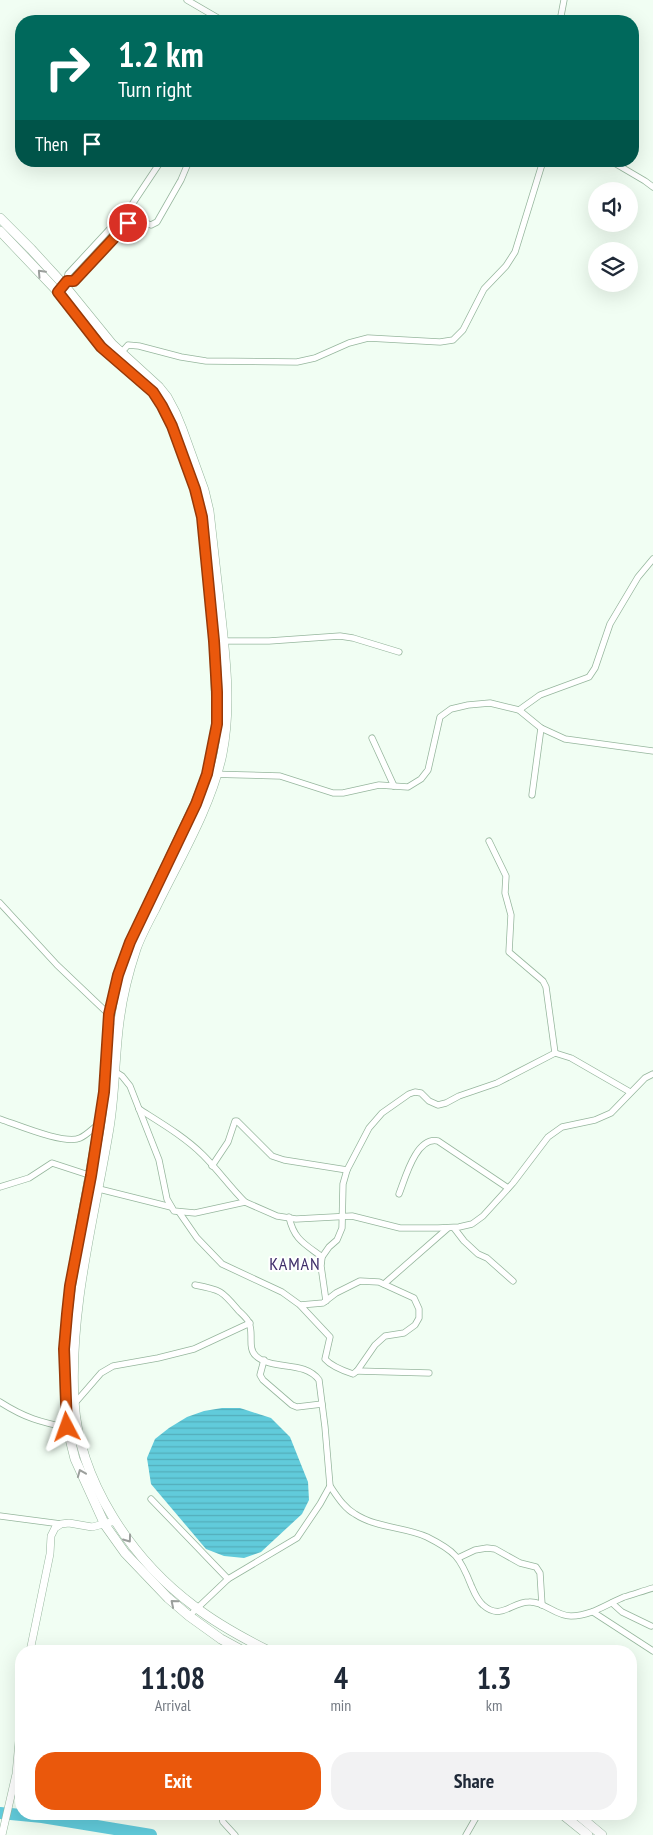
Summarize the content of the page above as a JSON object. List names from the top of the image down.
{
  "districts": ["KAMAN"],
  "page": {
    "turn": ["1.2 km", "Turn right"],
    "then": "Then",
    "eta": [
      "11:08",
      "Arrival",
      "4",
      "min",
      "1.3",
      "km"
    ],
    "buttons": ["Exit", "Share"]
  }
}
